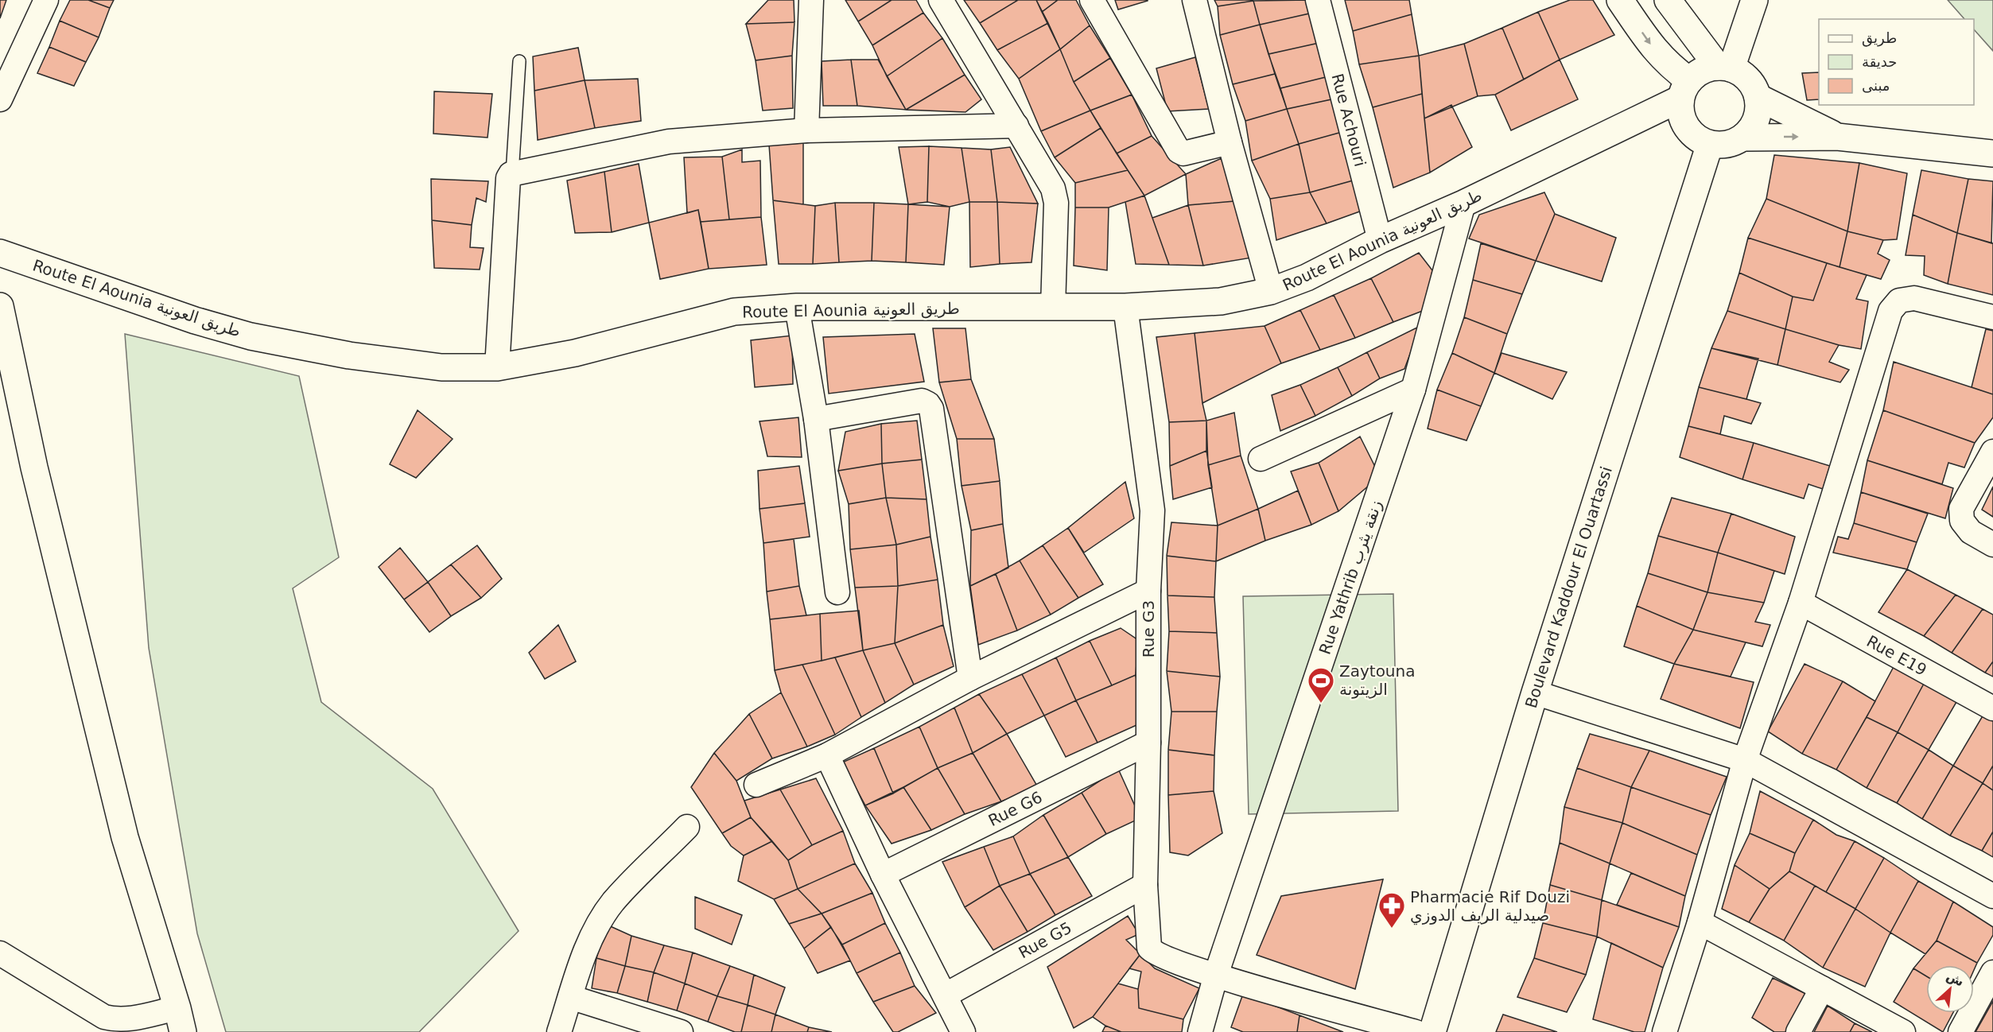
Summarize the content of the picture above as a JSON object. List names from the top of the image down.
{
  "streets": {
    "street": [
      "Rue Achouri",
      "Route El Aounia طريق العونية",
      "Rue Yathrib زنقة يثرب",
      "Boulevard Kaddour El Ouartassi",
      "Rue G3",
      "Rue E19",
      "Rue G6",
      "Rue G5"
    ]
  },
  "crossings": [
    ["Rue Achouri", "Route El Aounia طريق العونية"],
    ["Route El Aounia طريق العونية", "Rue Yathrib زنقة يثرب"],
    ["Route El Aounia طريق العونية", "Boulevard Kaddour El Ouartassi"],
    ["Route El Aounia طريق العونية", "Rue G3"],
    ["Rue Yathrib زنقة يثرب", "Rue G3"],
    ["Rue G3", "Rue G6"],
    ["Rue G3", "Rue G5"]
  ],
  "places": {
    "sports": ["Zaytouna الزيتونة"],
    "pharmacy": ["Pharmacie Rif Douzi صيدلية الريف الدوزي"]
  },
  "legend": ["طريق", "حديقة", "مبنى"],
  "north": "top right"
}
